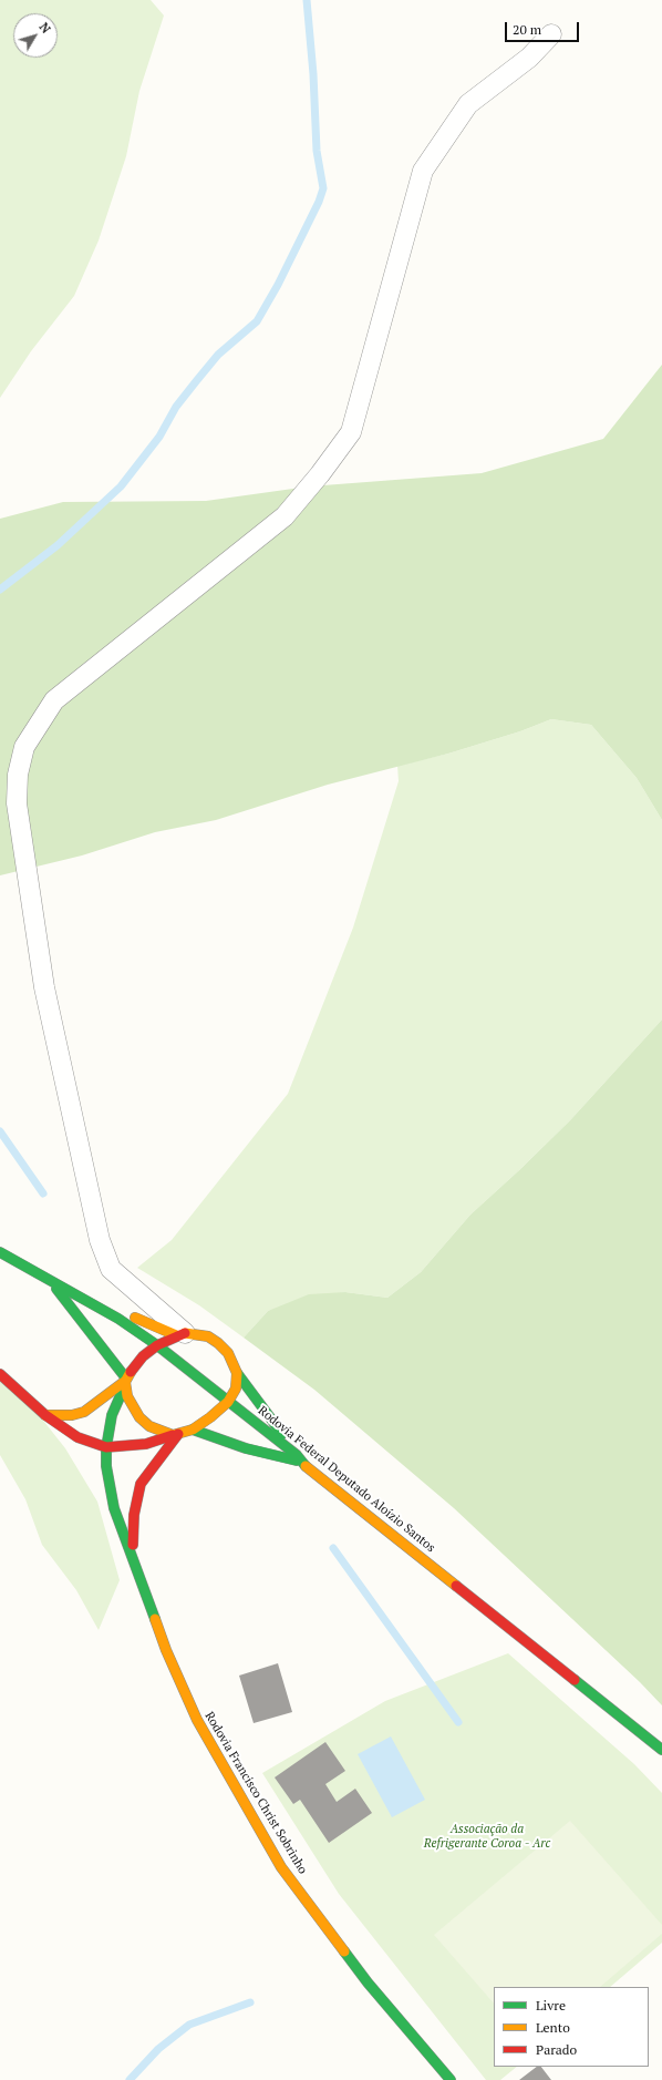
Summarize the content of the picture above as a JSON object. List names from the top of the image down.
{
  "streets": {
    "main road": ["Rodovia Federal Deputado Aloízio Santos", "Rodovia Francisco Christ Sobrinho"]
  },
  "parks": ["Associação da Refrigerante Coroa - Arc"],
  "legend": ["Livre", "Lento", "Parado"],
  "scale_bar": "20 m",
  "north": "top right"
}
